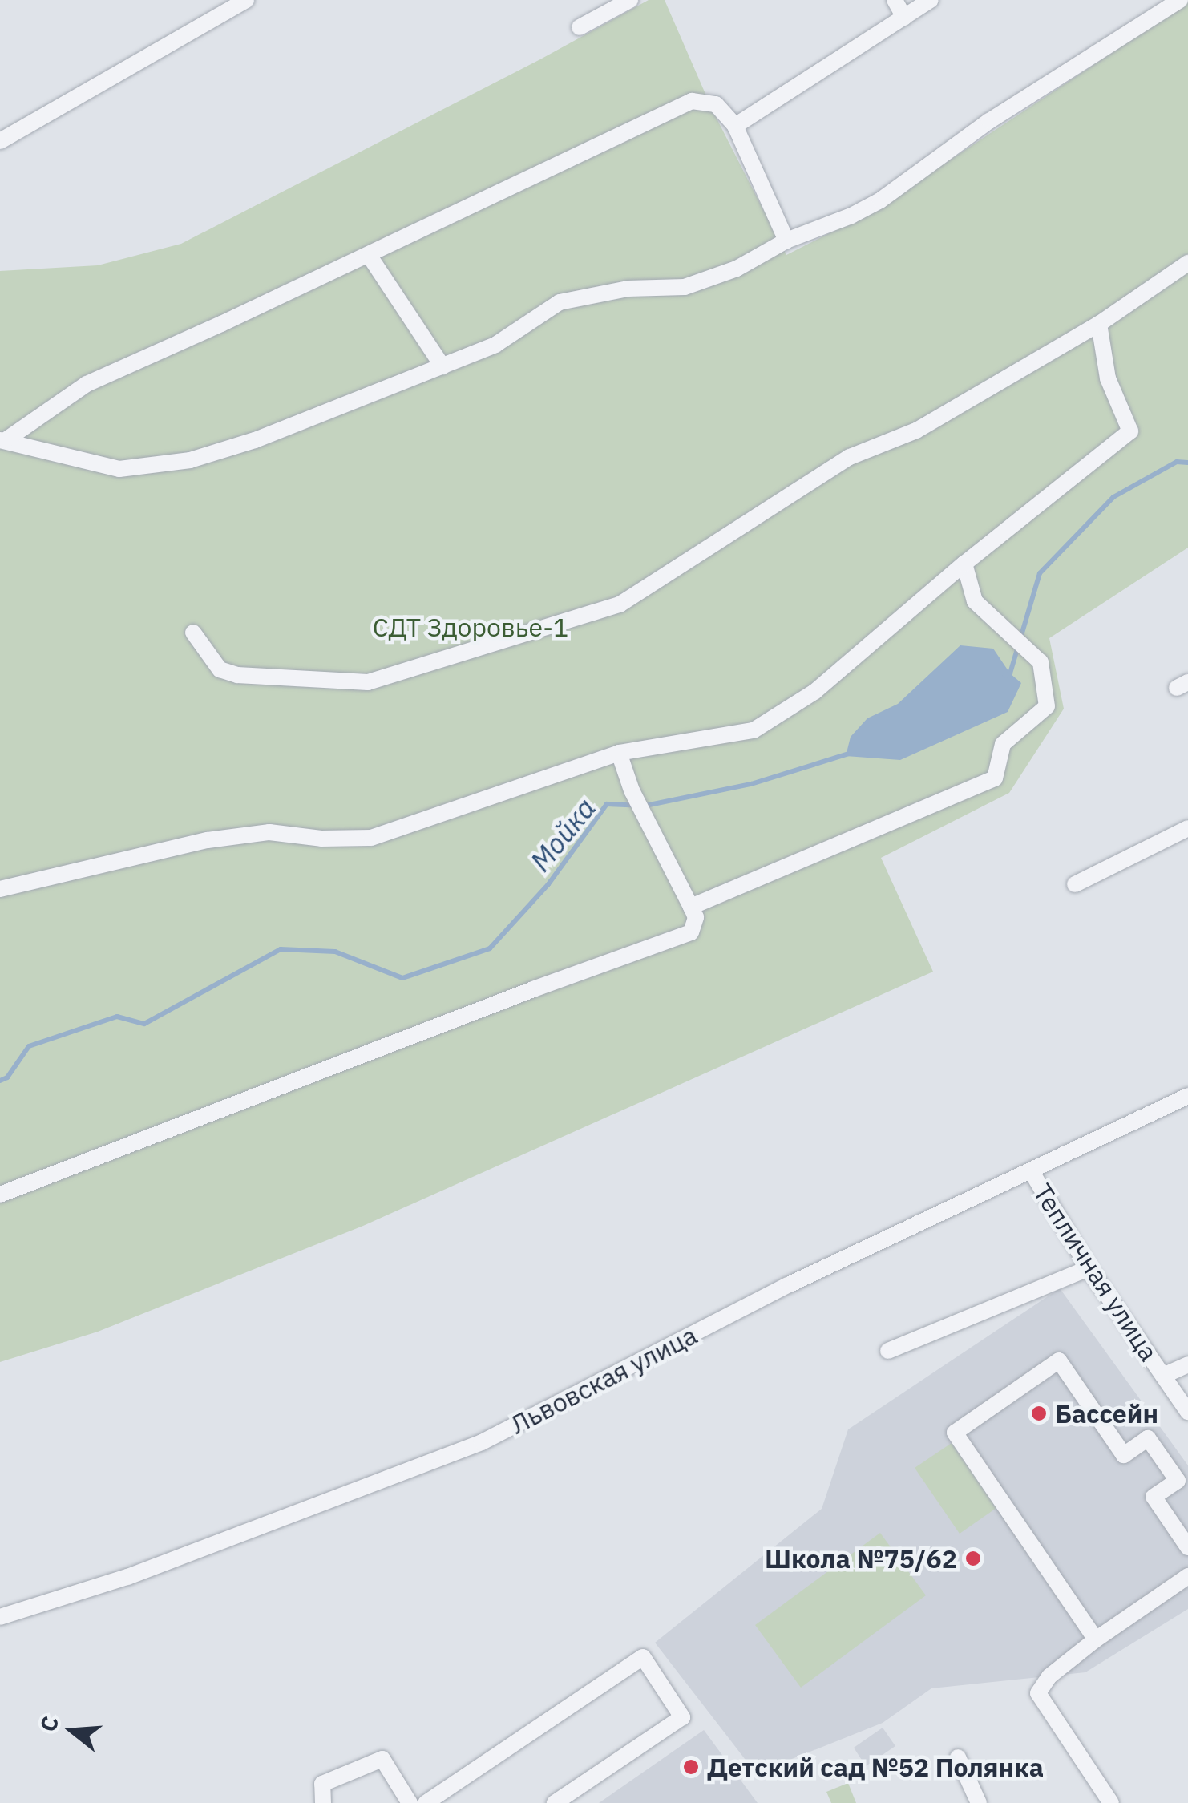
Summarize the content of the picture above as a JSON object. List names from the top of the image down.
{
  "streets": {
    "street": ["Тепличная улица", "Львовская улица"]
  },
  "crossings": [
    ["Тепличная улица", "Львовская улица"]
  ],
  "water": ["Мойка"],
  "parks": ["СДТ Здоровье-1"],
  "places": ["Бассейн", "Школа №75/62", "Детский сад №52 Полянка"],
  "north": "left"
}
